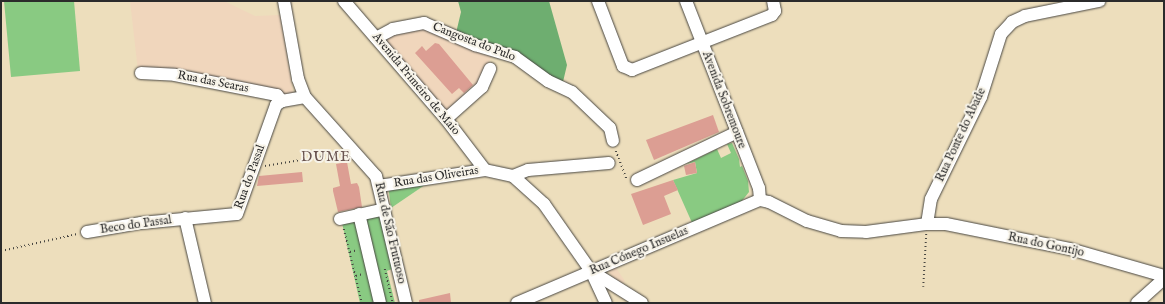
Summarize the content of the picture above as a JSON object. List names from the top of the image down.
{
  "streets": {
    "street": [
      "Cangosta do Pulo",
      "Rua das Searas",
      "Avenida Primeiro de Maio",
      "Avenida Sobremoure",
      "Rua Ponte do Abade",
      "Rua do Passal",
      "Rua das Oliveiras",
      "Beco do Passal",
      "Rua de São Frutuoso",
      "Rua do Gontijo",
      "Rua Cónego Insuelas"
    ]
  },
  "crossings": [
    ["Cangosta do Pulo", "Avenida Primeiro de Maio"],
    ["Rua das Searas", "Rua do Passal"],
    ["Avenida Primeiro de Maio", "Rua das Oliveiras"],
    ["Avenida Sobremoure", "Rua do Gontijo"],
    ["Avenida Sobremoure", "Rua Cónego Insuelas"],
    ["Rua Ponte do Abade", "Rua do Gontijo"],
    ["Rua do Passal", "Beco do Passal"],
    ["Rua das Oliveiras", "Rua de São Frutuoso"],
    ["Rua das Oliveiras", "Rua Cónego Insuelas"],
    ["Rua do Gontijo", "Rua Cónego Insuelas"]
  ],
  "districts": ["DUME"]
}
